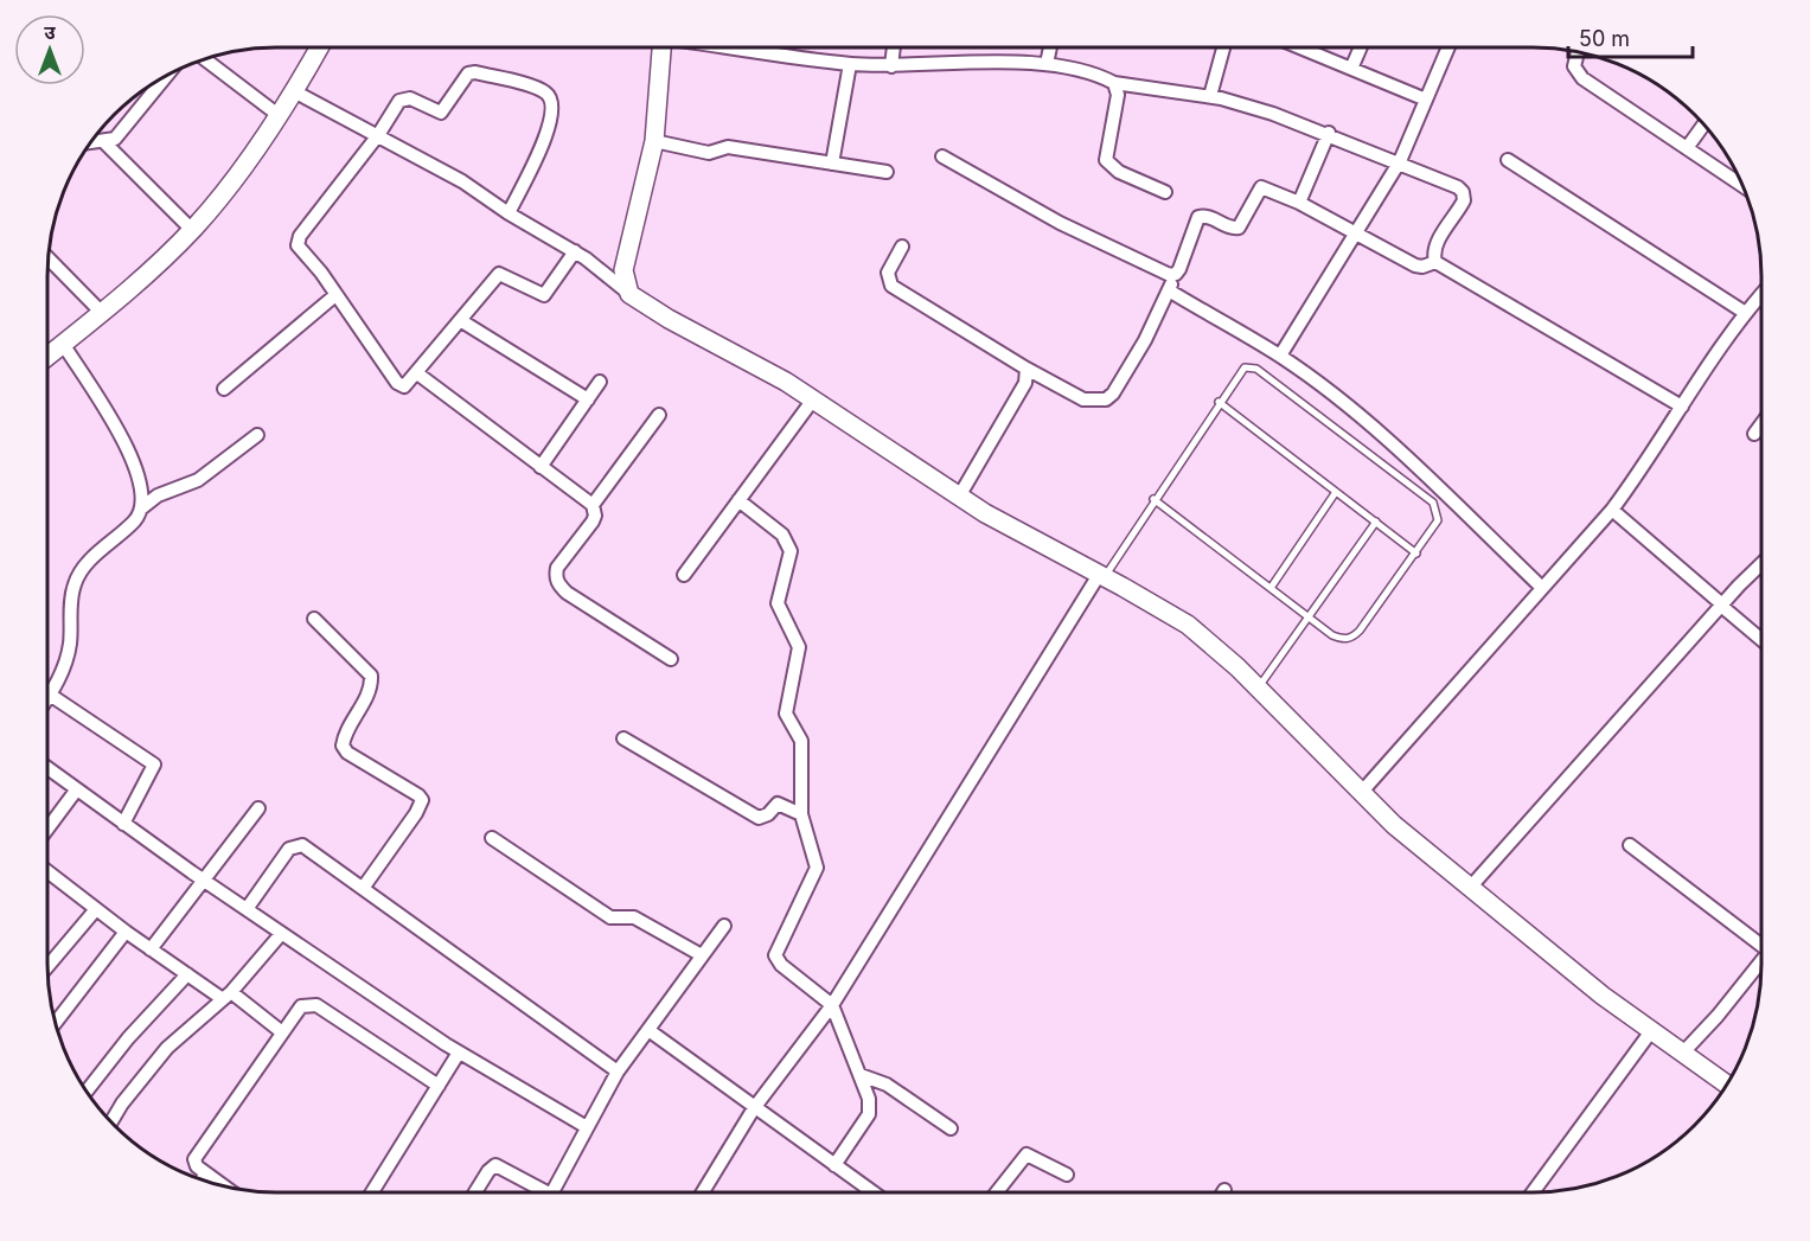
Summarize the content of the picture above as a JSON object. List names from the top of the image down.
{
  "scale_bar": "50 m",
  "north": "top"
}
